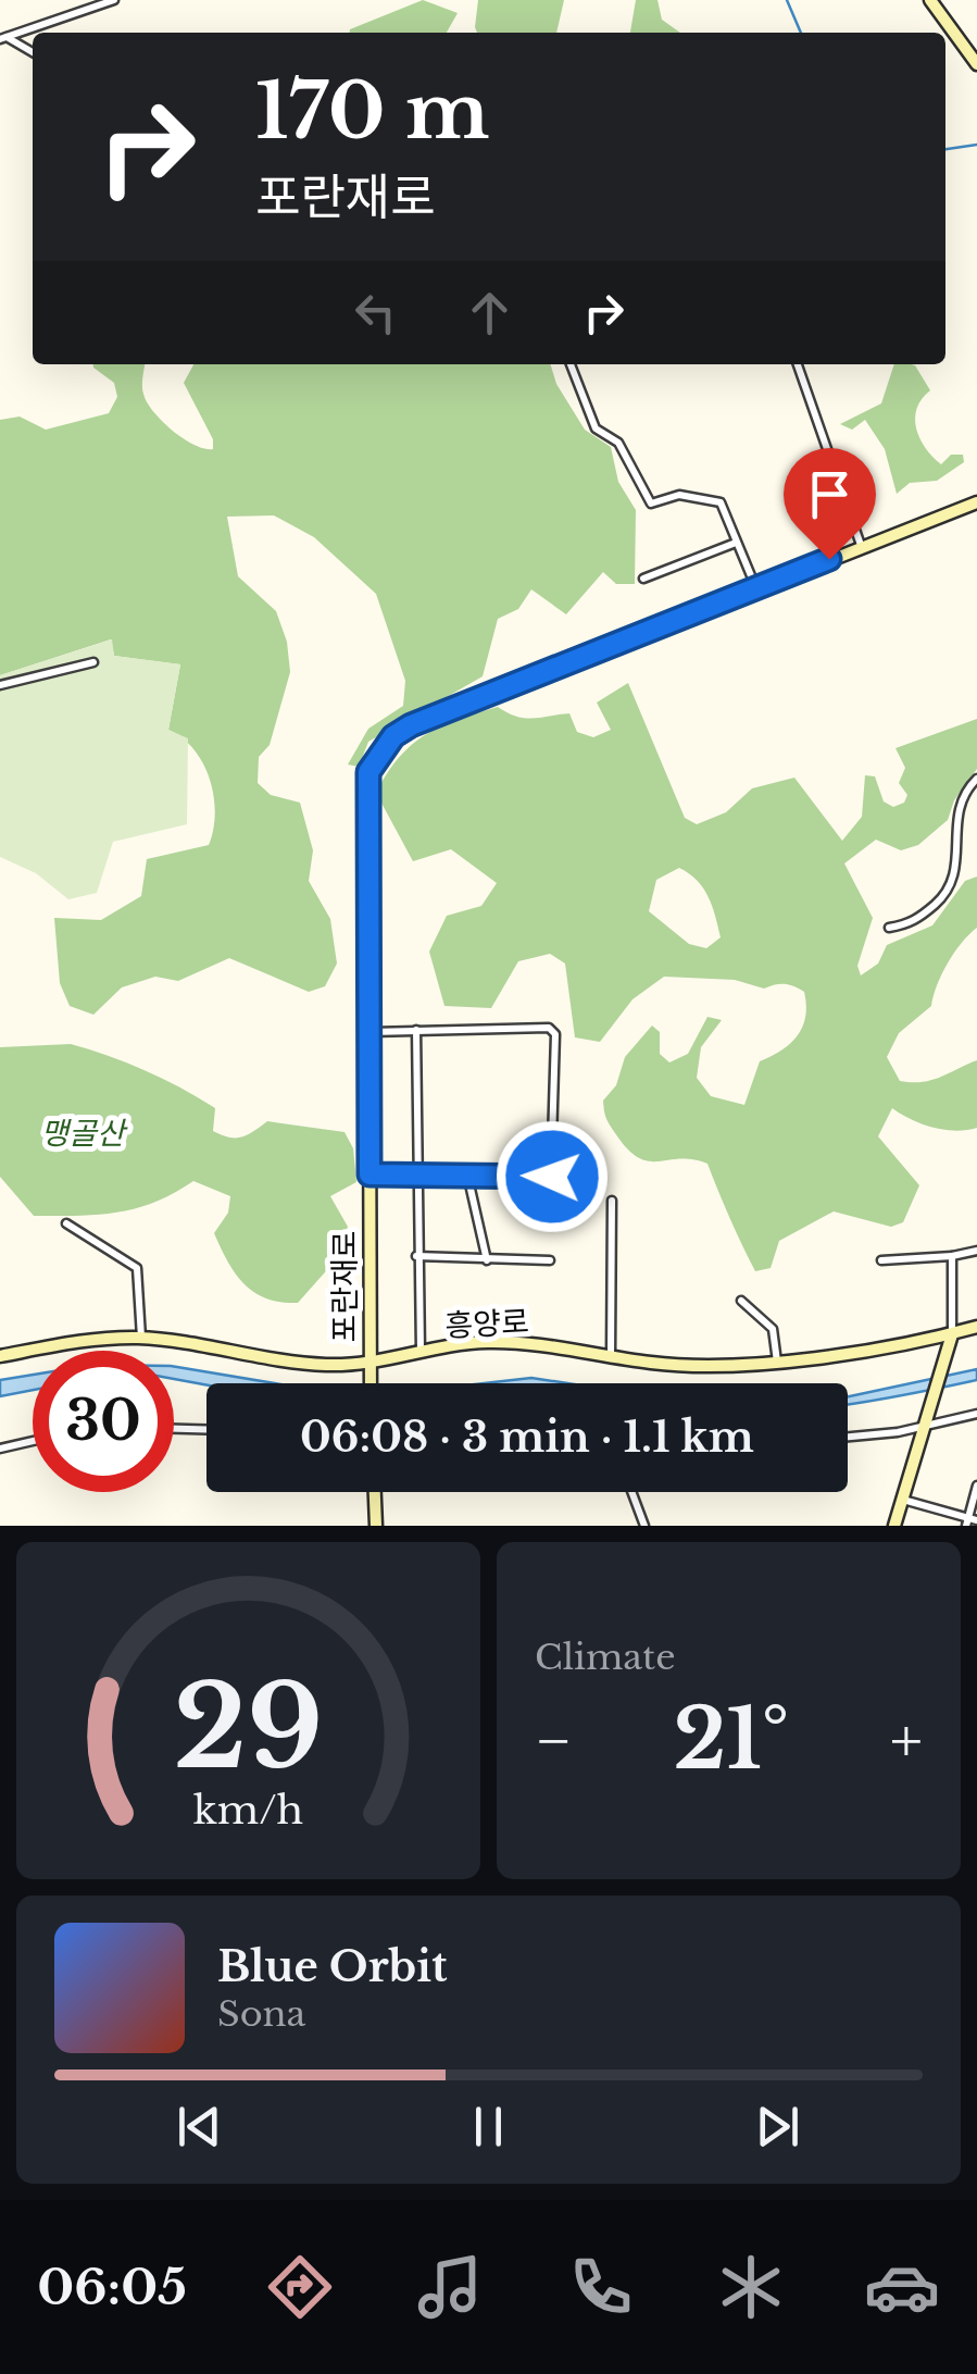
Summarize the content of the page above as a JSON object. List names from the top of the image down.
{
  "streets": {
    "street": ["포란재로", "흥양로"]
  },
  "crossings": [
    ["포란재로", "흥양로"]
  ],
  "parks": ["맹골산"],
  "page": {
    "turn": ["170 m", "포란재로"],
    "limit": "30",
    "trip": "06:08 · 3 min · 1.1 km",
    "tile": "Climate",
    "heat": ["−", "21°", "+"],
    "song": ["Blue Orbit", "Sona"],
    "tabs": "06:05",
    "gauge": ["29", "km/h"]
  }
}
